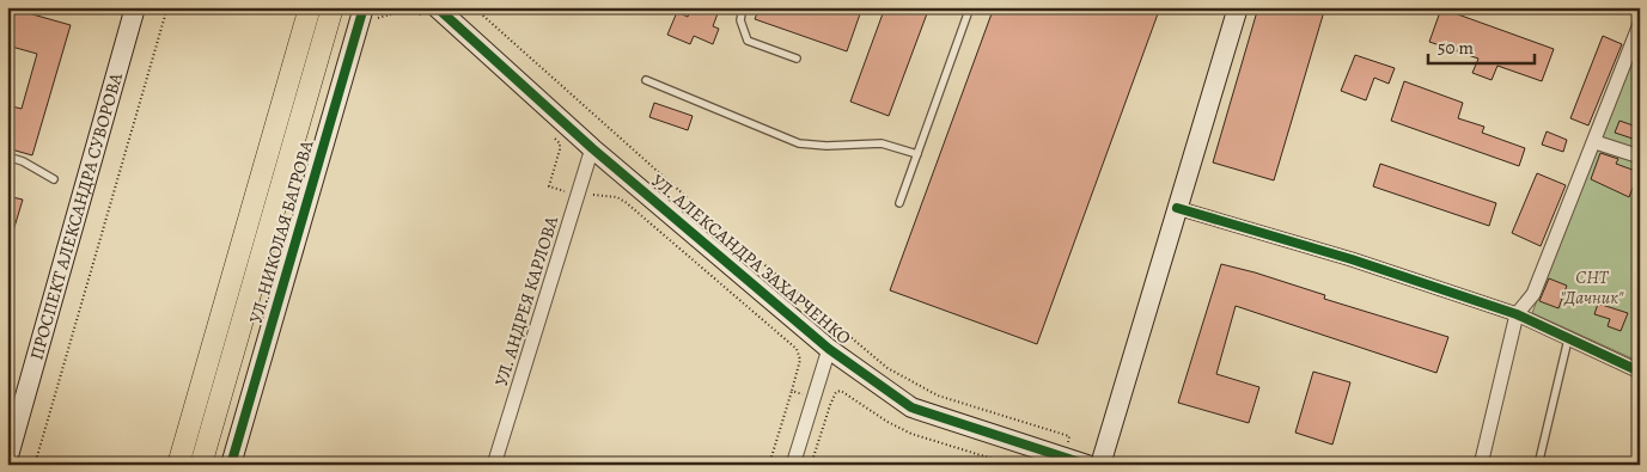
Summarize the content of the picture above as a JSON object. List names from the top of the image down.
{
  "streets": {
    "street": [
      "ПРОСПЕКТ АЛЕКСАНДРА СУВОРОВА",
      "УЛ. НИКОЛАЯ БАГРОВА",
      "УЛ. АЛЕКСАНДРА ЗАХАРЧЕНКО",
      "УЛ. АНДРЕЯ КАРЛОВА"
    ]
  },
  "crossings": [
    ["УЛ. АЛЕКСАНДРА ЗАХАРЧЕНКО", "УЛ. АНДРЕЯ КАРЛОВА"]
  ],
  "parks": ["СНТ \"Дачник\""],
  "scale_bar": "50 m"
}
